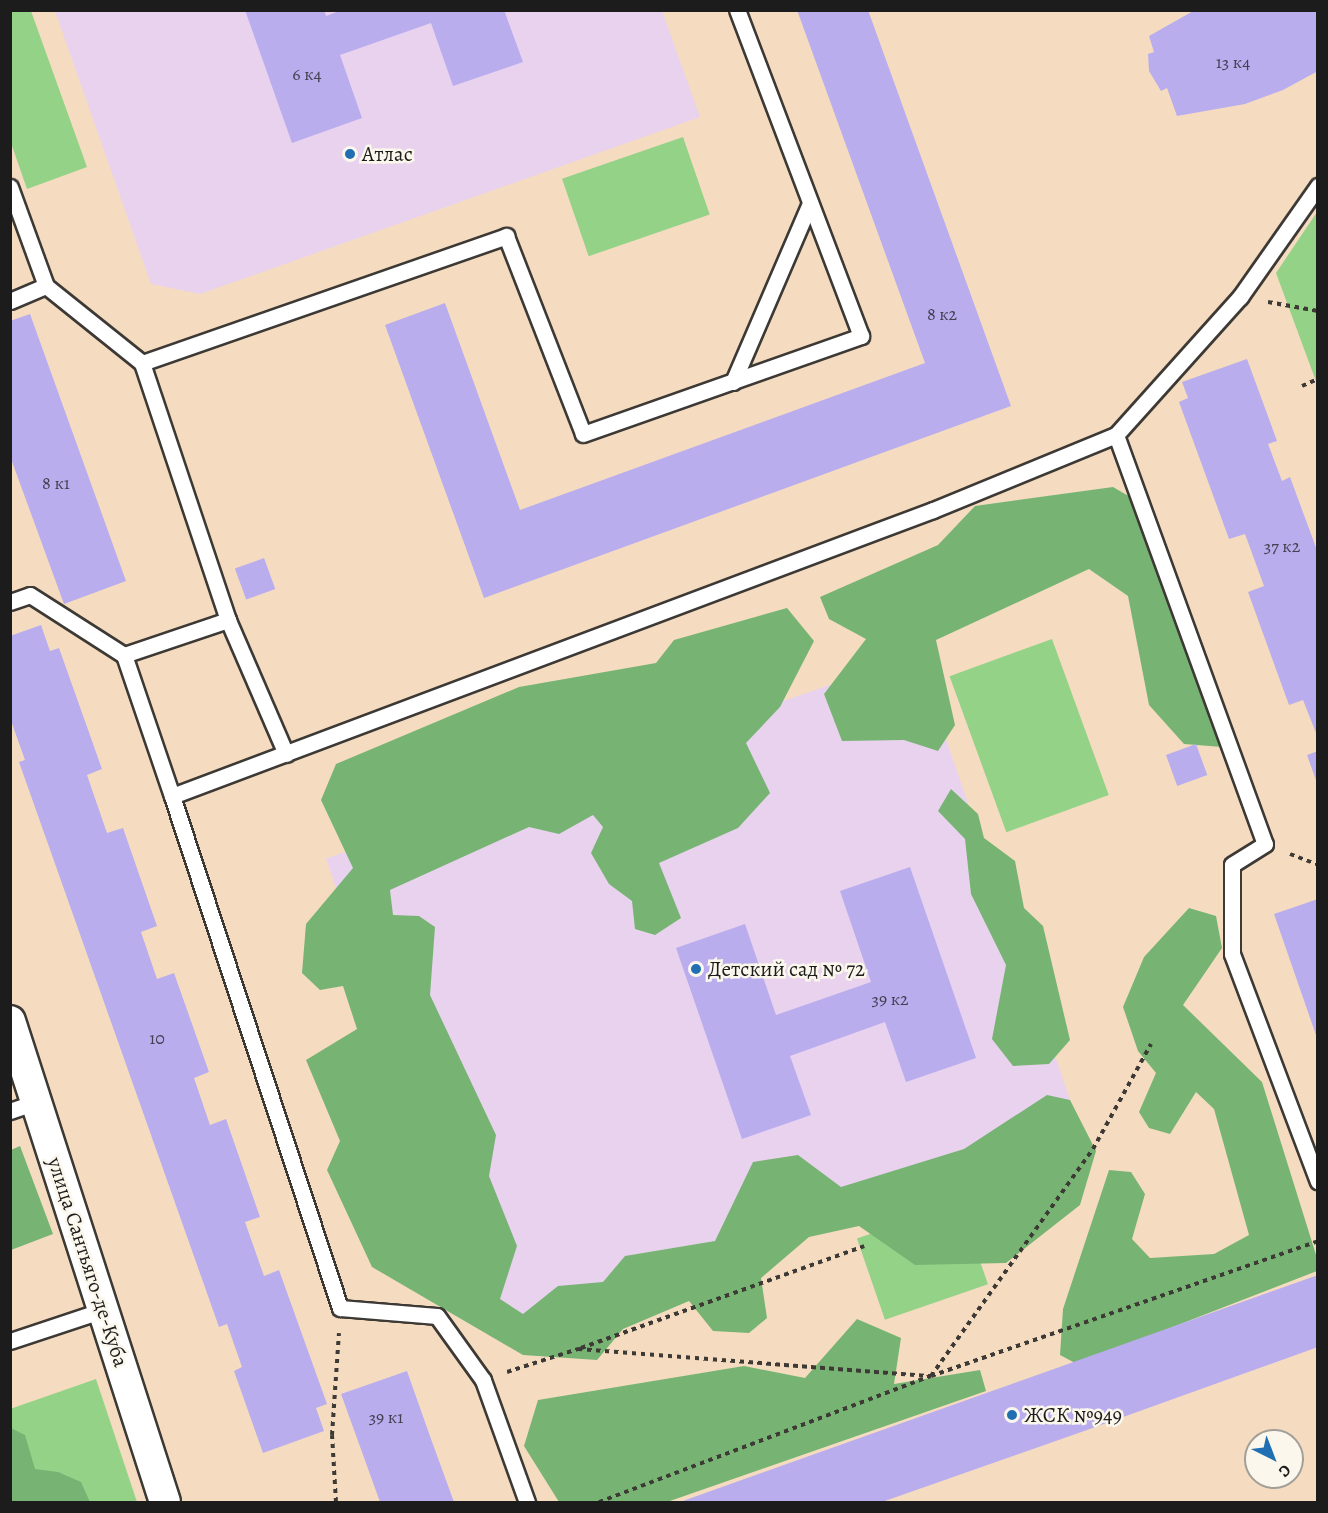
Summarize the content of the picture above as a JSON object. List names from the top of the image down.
{
  "streets": {
    "street": ["улица Сантьяго-де-Куба"]
  },
  "places": ["Атлас", "Детский сад № 72", "ЖСК №949"],
  "house_numbers": [
    "13 к4",
    "6 к4",
    "8 к2",
    "8 к1",
    "37 к2",
    "39 к2",
    "10",
    "39 к1"
  ],
  "north": "bottom right"
}
